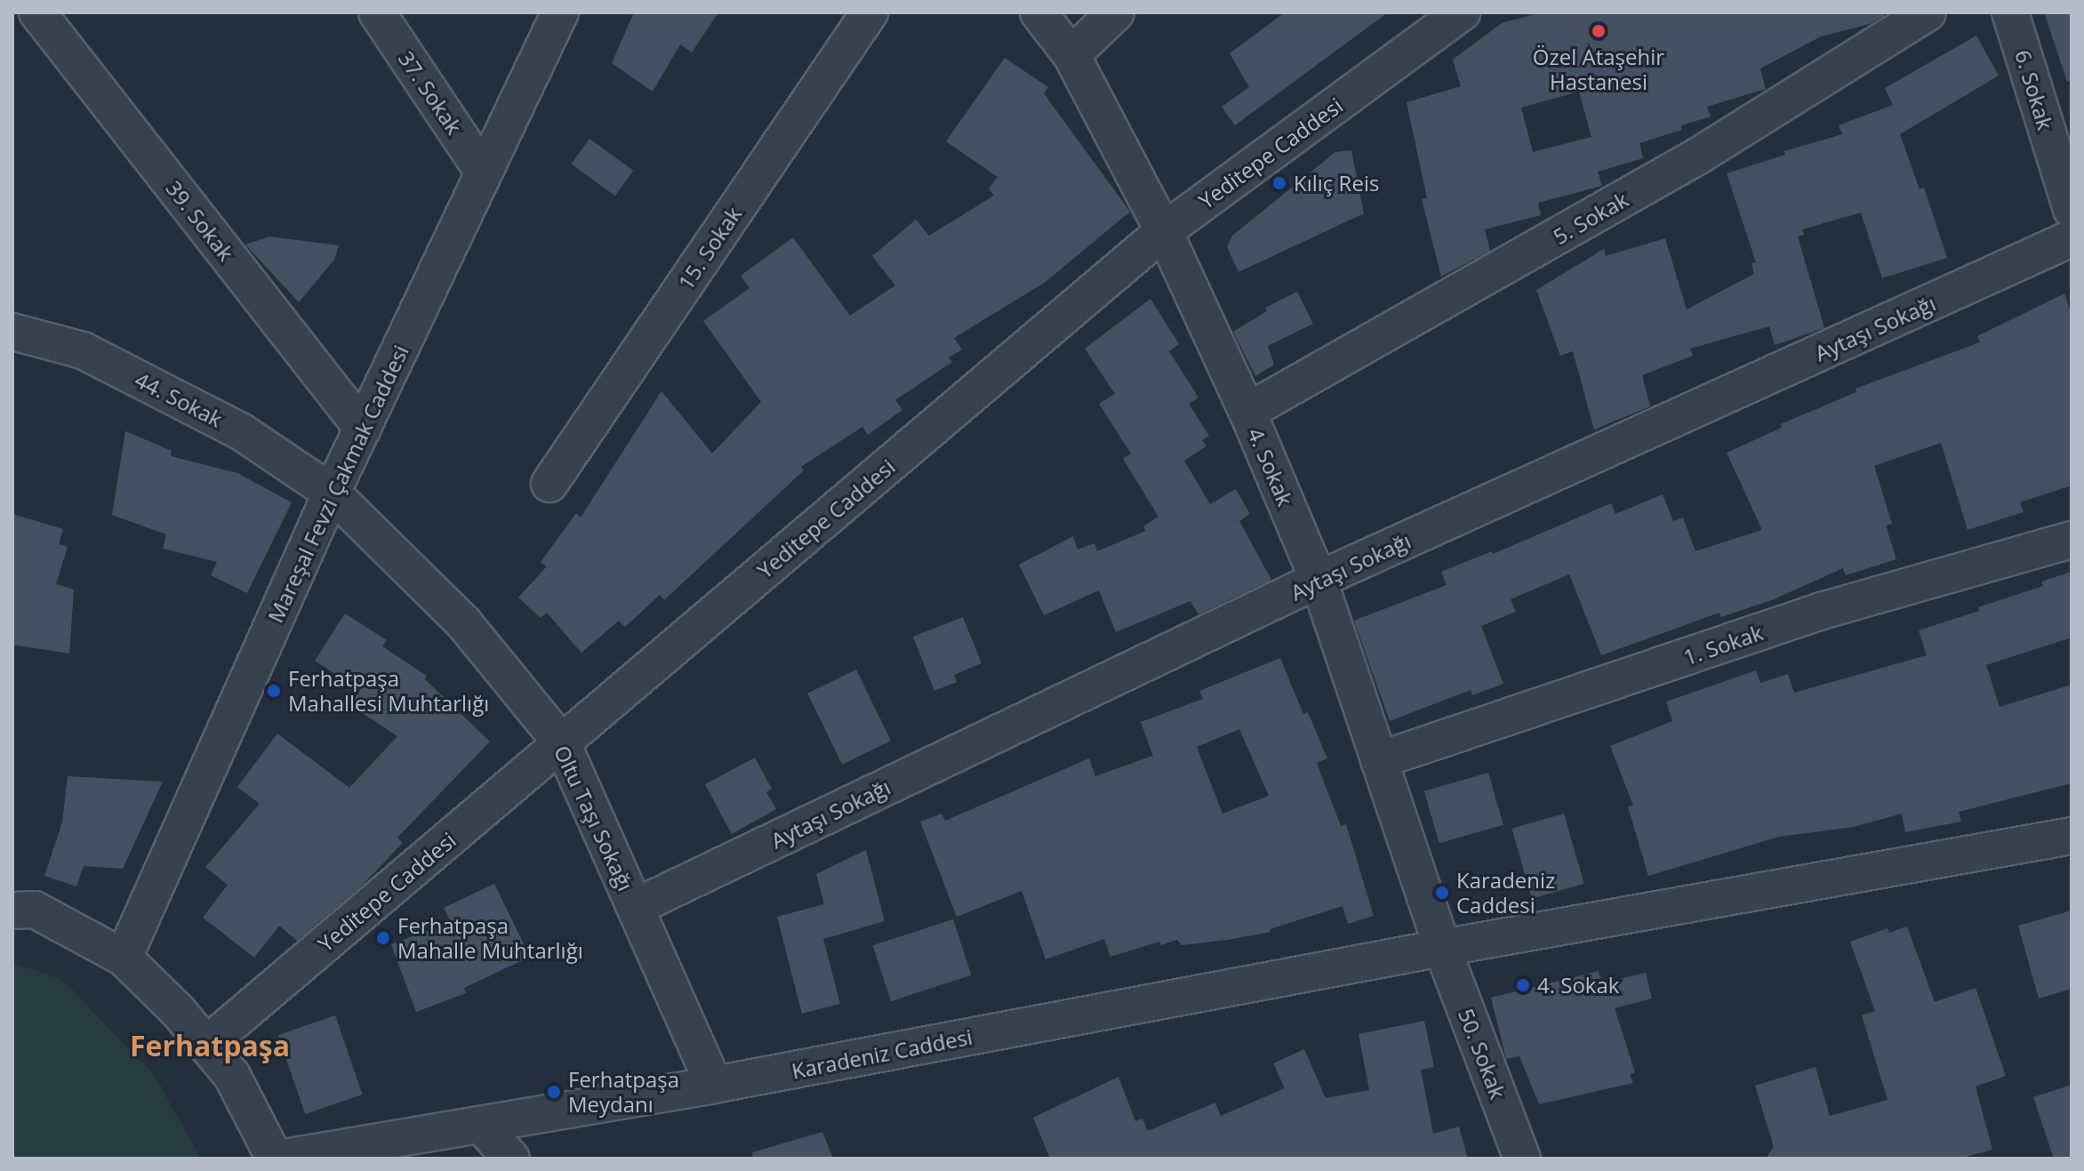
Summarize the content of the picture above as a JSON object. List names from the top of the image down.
{
  "streets": {
    "street": [
      "6. Sokak",
      "37. Sokak",
      "Yeditepe Caddesi",
      "5. Sokak",
      "39. Sokak",
      "15. Sokak",
      "Aytaşı Sokağı",
      "44. Sokak",
      "4. Sokak",
      "Mareşal Fevzi Çakmak Caddesi",
      "1. Sokak",
      "Oltu Taşı Sokağı",
      "Karadeniz Caddesi",
      "50. Sokak"
    ]
  },
  "crossings": [
    ["37. Sokak", "Mareşal Fevzi Çakmak Caddesi"],
    ["Yeditepe Caddesi", "4. Sokak"],
    ["Yeditepe Caddesi", "Oltu Taşı Sokağı"],
    ["5. Sokak", "4. Sokak"],
    ["39. Sokak", "Mareşal Fevzi Çakmak Caddesi"],
    ["Aytaşı Sokağı", "4. Sokak"],
    ["Aytaşı Sokağı", "Oltu Taşı Sokağı"],
    ["44. Sokak", "Mareşal Fevzi Çakmak Caddesi"],
    ["44. Sokak", "Oltu Taşı Sokağı"],
    ["4. Sokak", "1. Sokak"],
    ["4. Sokak", "Karadeniz Caddesi"],
    ["4. Sokak", "50. Sokak"],
    ["Mareşal Fevzi Çakmak Caddesi", "Oltu Taşı Sokağı"],
    ["Oltu Taşı Sokağı", "Karadeniz Caddesi"],
    ["Karadeniz Caddesi", "50. Sokak"]
  ],
  "districts": ["Ferhatpaşa"],
  "places": [
    "Özel Ataşehir Hastanesi",
    "Kılıç Reis",
    "Ferhatpaşa Mahallesi Muhtarlığı",
    "Karadeniz Caddesi",
    "Ferhatpaşa Mahalle Muhtarlığı",
    "4. Sokak",
    "Ferhatpaşa Meydanı"
  ]
}
